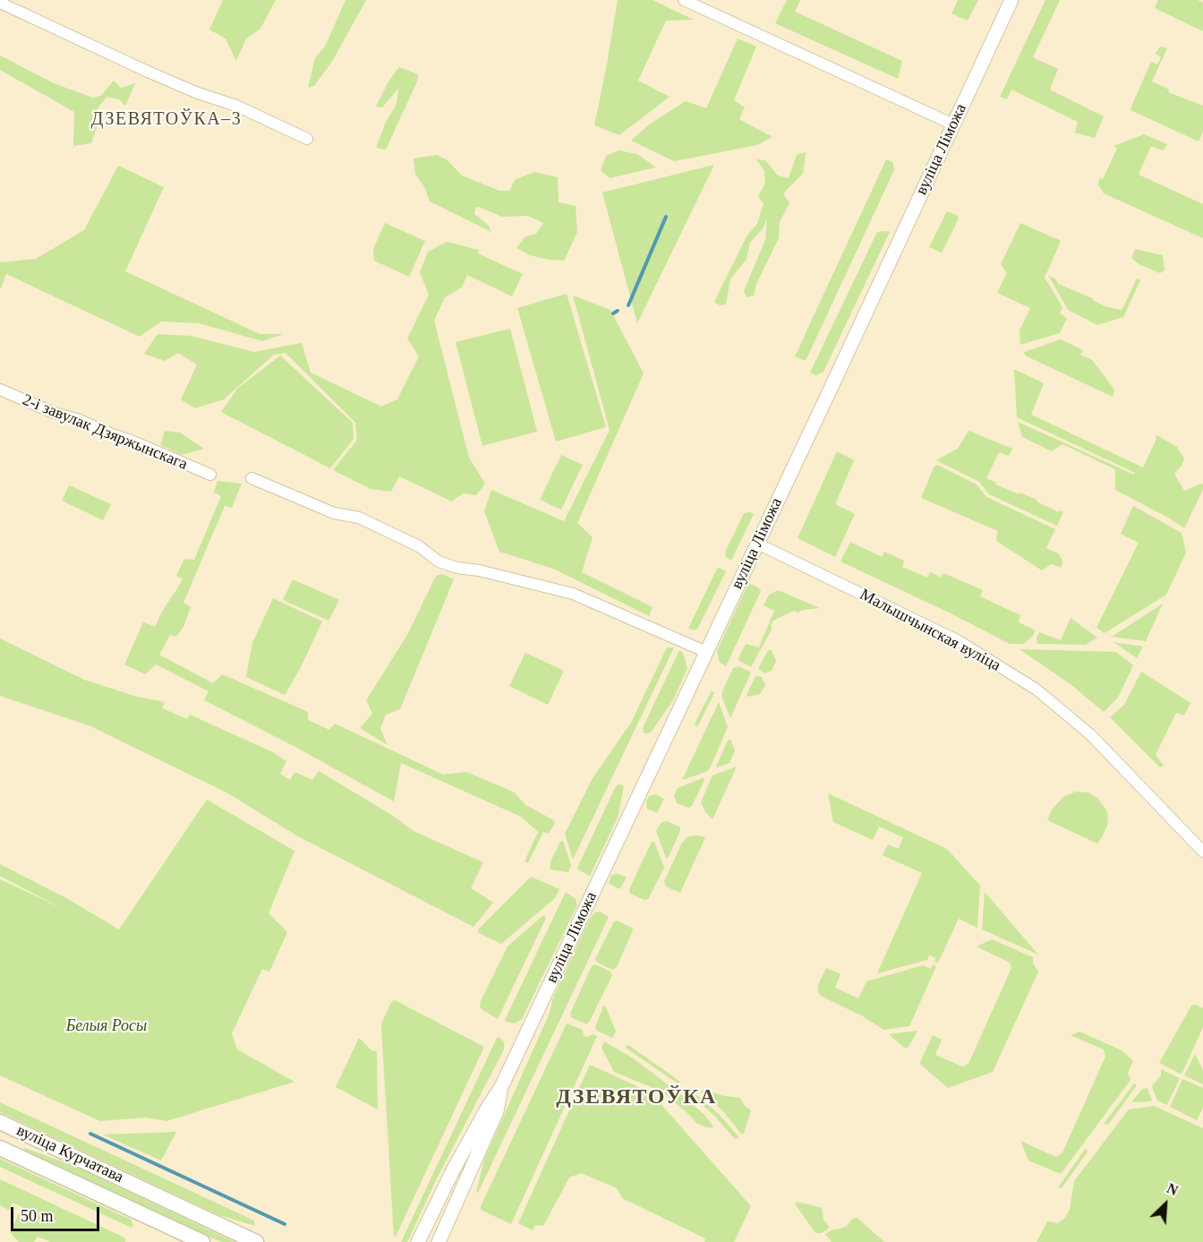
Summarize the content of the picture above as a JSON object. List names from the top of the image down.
{
  "streets": {
    "main road": ["вуліца Курчатава"],
    "street": ["вуліца Ліможа", "2-і завулак Дзяржынскага", "Малышчынская вуліца"]
  },
  "crossings": [
    ["вуліца Ліможа", "Малышчынская вуліца"]
  ],
  "districts": ["ДЗЕВЯТОЎКА–3", "ДЗЕВЯТОЎКА"],
  "parks": ["Белыя Росы"],
  "scale_bar": "50 m",
  "north": "top right"
}
